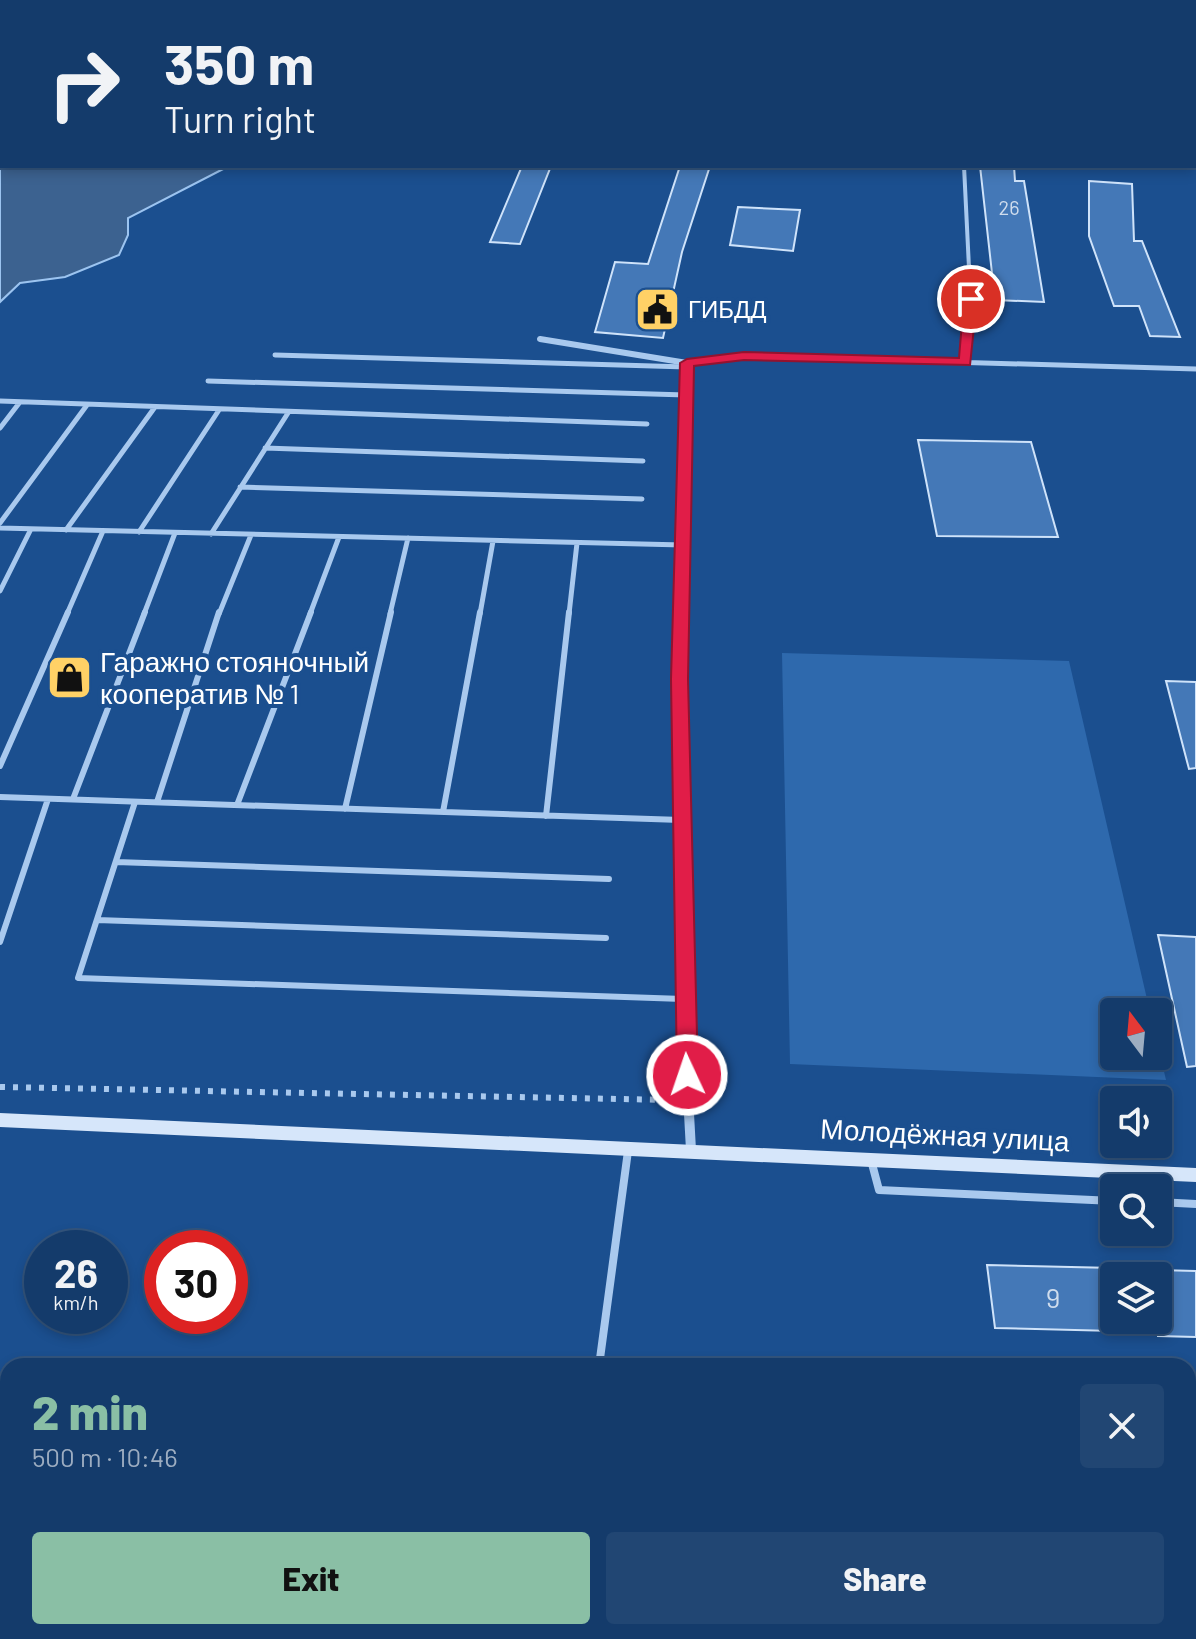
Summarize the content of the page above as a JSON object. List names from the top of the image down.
{
  "streets": {
    "main road": ["Молодёжная улица"]
  },
  "places": {
    "public building": ["ГИБДД"],
    "shop": ["Гаражно стояночный кооператив № 1"]
  },
  "house_numbers": ["26", "9"],
  "north": "top",
  "page": {
    "turn": ["350 m", "Turn right"],
    "speed": "26 km/h",
    "limit": "30",
    "heading": ["2 min", "500 m · 10:46"],
    "buttons": ["Exit", "Share"]
  }
}
